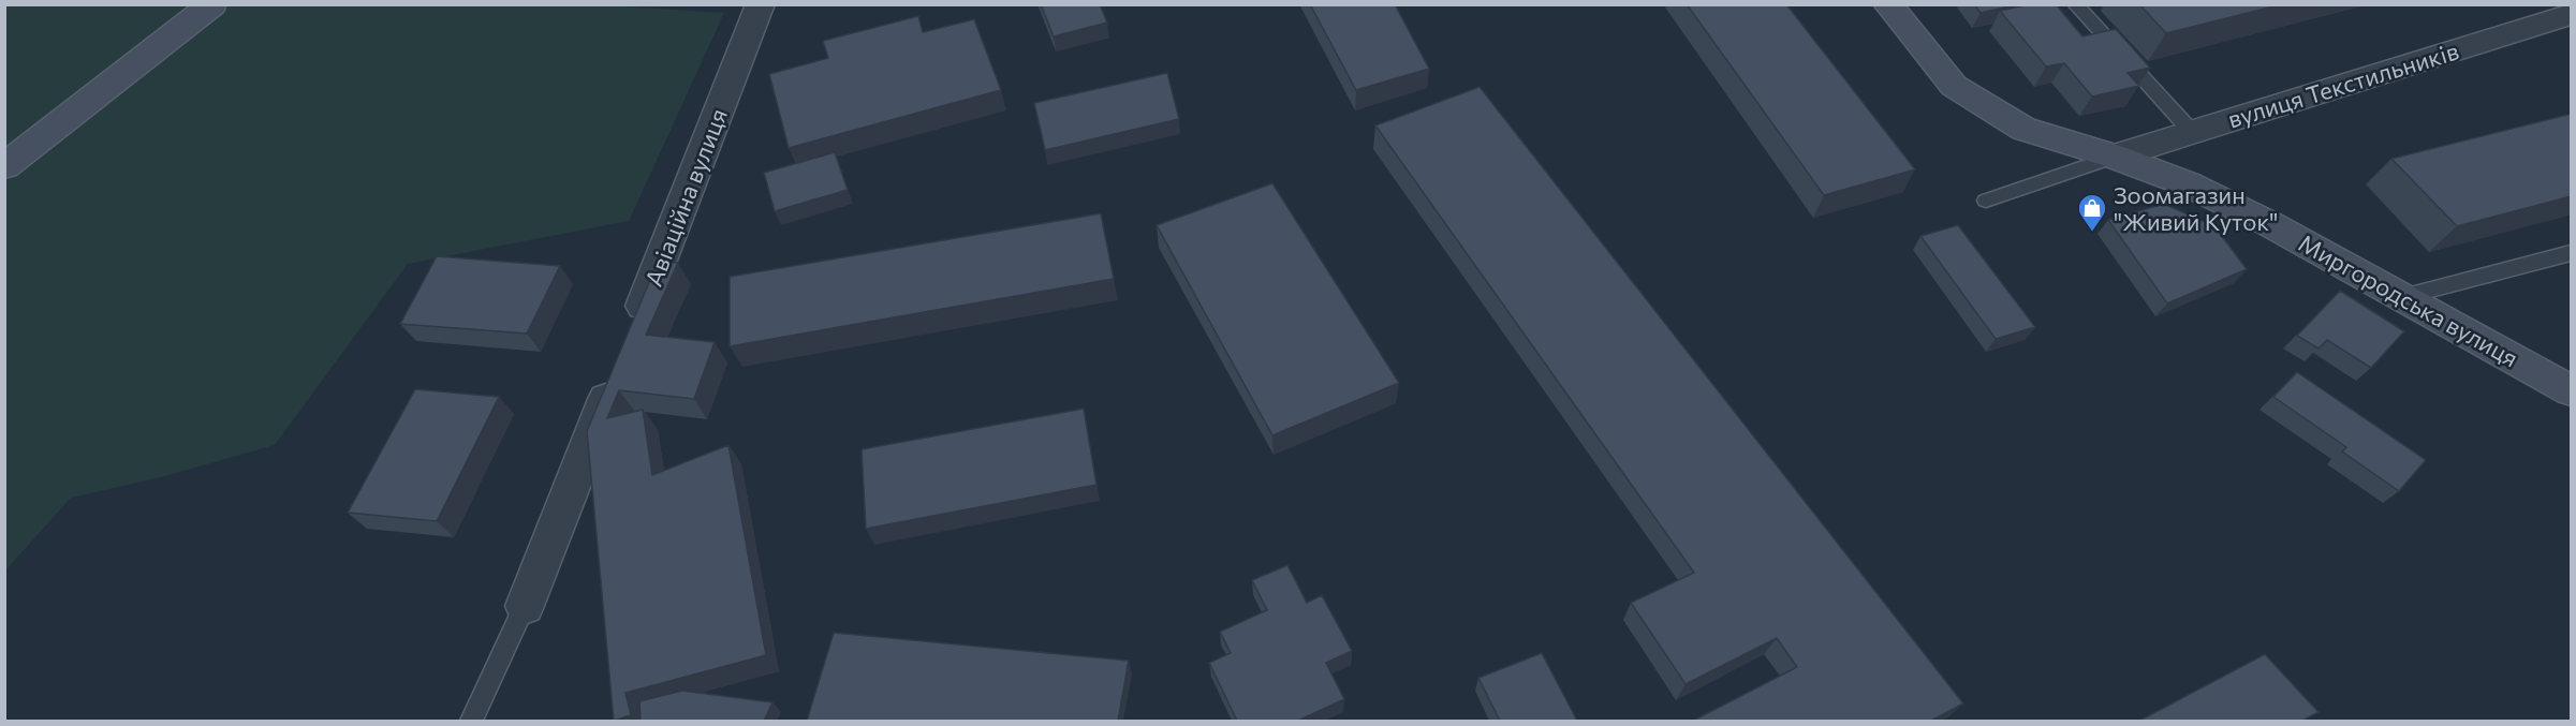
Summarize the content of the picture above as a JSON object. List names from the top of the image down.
{
  "streets": {
    "main road": ["Миргородська вулиця"],
    "street": ["вулиця Текстильників", "Авіаційна вулиця"]
  },
  "crossings": [
    ["вулиця Текстильників", "Миргородська вулиця"]
  ],
  "places": {
    "shop": ["Зоомагазин \"Живий Куток\""]
  }
}
